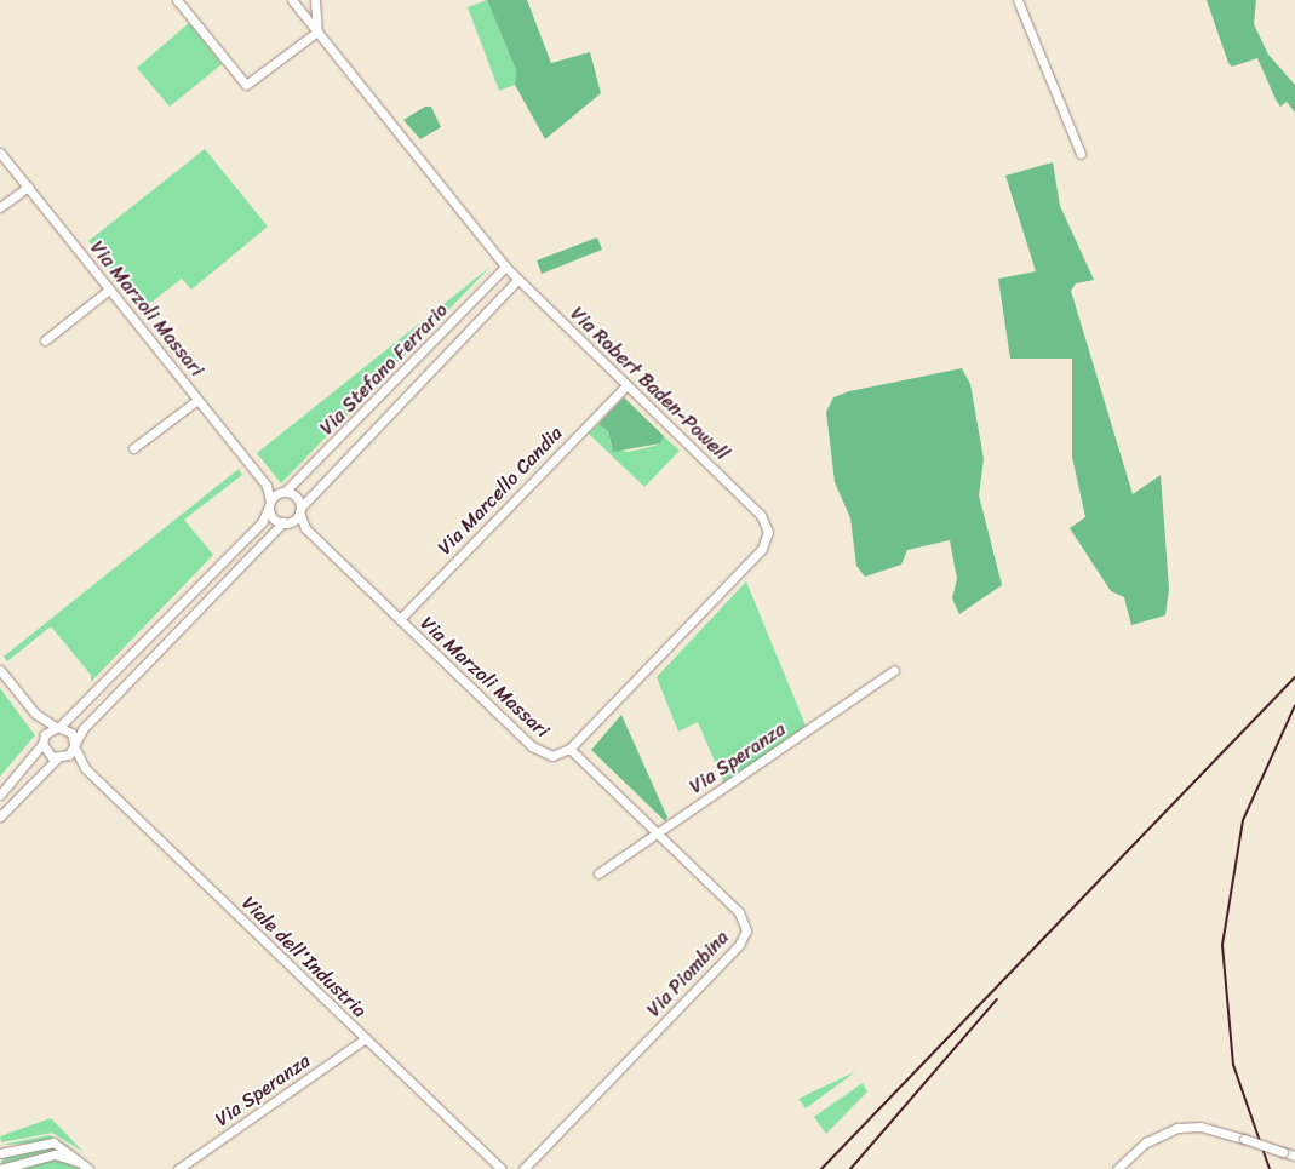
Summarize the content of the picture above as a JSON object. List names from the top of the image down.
{
  "streets": {
    "street": [
      "Via Marzoli Massari",
      "Via Stefano Ferrario",
      "Via Robert Baden-Powell",
      "Via Marcello Candia",
      "Via Speranza",
      "Viale dell'Industria",
      "Via Piombina"
    ]
  },
  "crossings": [
    ["Via Marzoli Massari", "Via Stefano Ferrario"],
    ["Via Marzoli Massari", "Via Robert Baden-Powell"],
    ["Via Marzoli Massari", "Via Marcello Candia"],
    ["Via Marzoli Massari", "Via Piombina"],
    ["Via Stefano Ferrario", "Via Robert Baden-Powell"],
    ["Via Robert Baden-Powell", "Via Marcello Candia"],
    ["Via Robert Baden-Powell", "Via Piombina"],
    ["Via Speranza", "Viale dell'Industria"],
    ["Via Speranza", "Via Piombina"]
  ]
}
